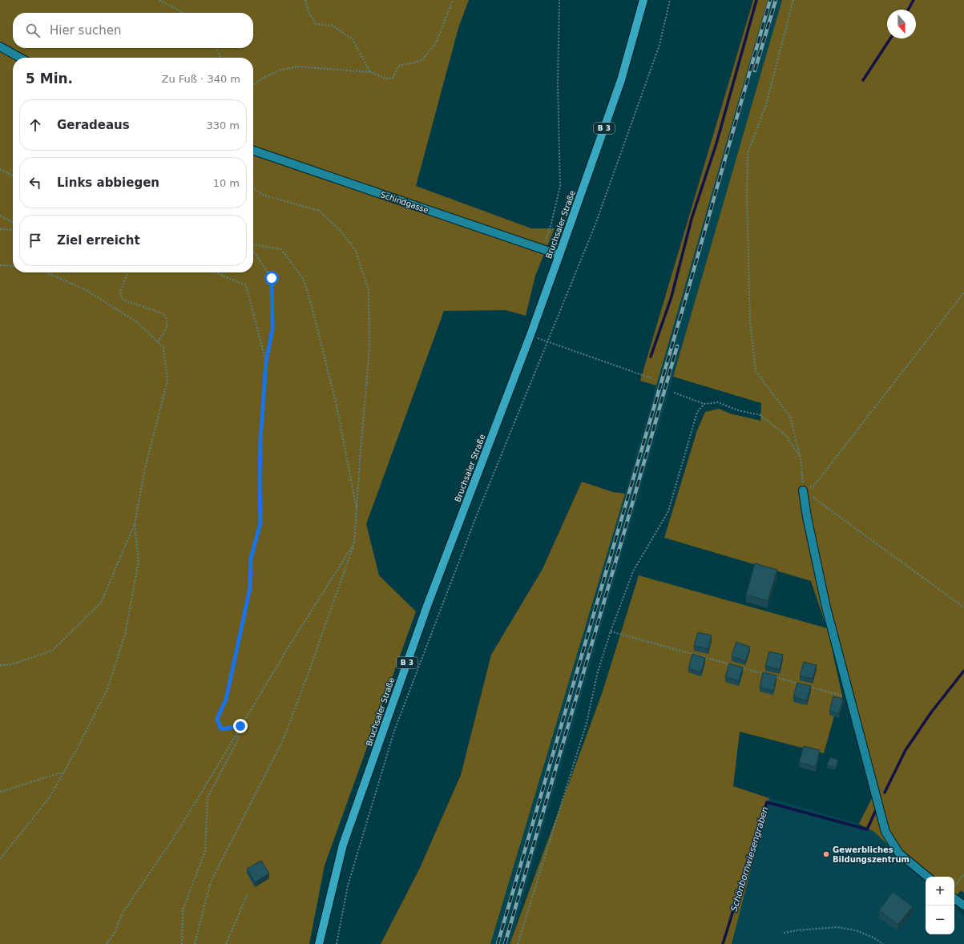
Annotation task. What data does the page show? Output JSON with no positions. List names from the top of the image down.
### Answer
{
  "streets": {
    "main road": ["B 3", "Bruchsaler Straße"],
    "street": ["Schindgasse"]
  },
  "crossings": [
    ["Schindgasse", "Bruchsaler Straße"]
  ],
  "water": ["Schönbornwiesengraben"],
  "places": ["Gewerbliches Bildungszentrum"],
  "north": "bottom",
  "page": {
    "search": "Hier suchen",
    "heading": ["5 Min.", "Zu Fuß · 340 m"],
    "list": [
      ["Geradeaus", "330 m"],
      ["Links abbiegen", "10 m"],
      "Ziel erreicht"
    ],
    "map_buttons": ["+", "−"]
  }
}
